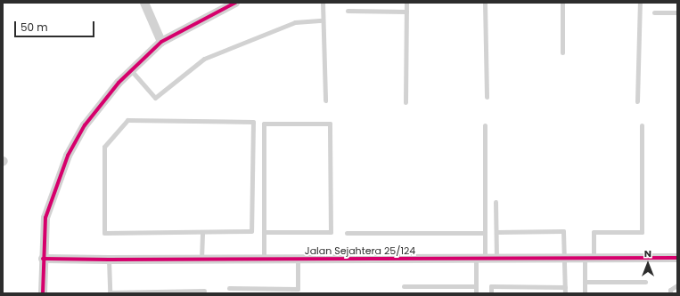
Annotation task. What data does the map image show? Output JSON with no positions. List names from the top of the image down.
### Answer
{
  "streets": {
    "street": ["Jalan Sejahtera 25/124"]
  },
  "scale_bar": "50 m",
  "north": "top"
}
